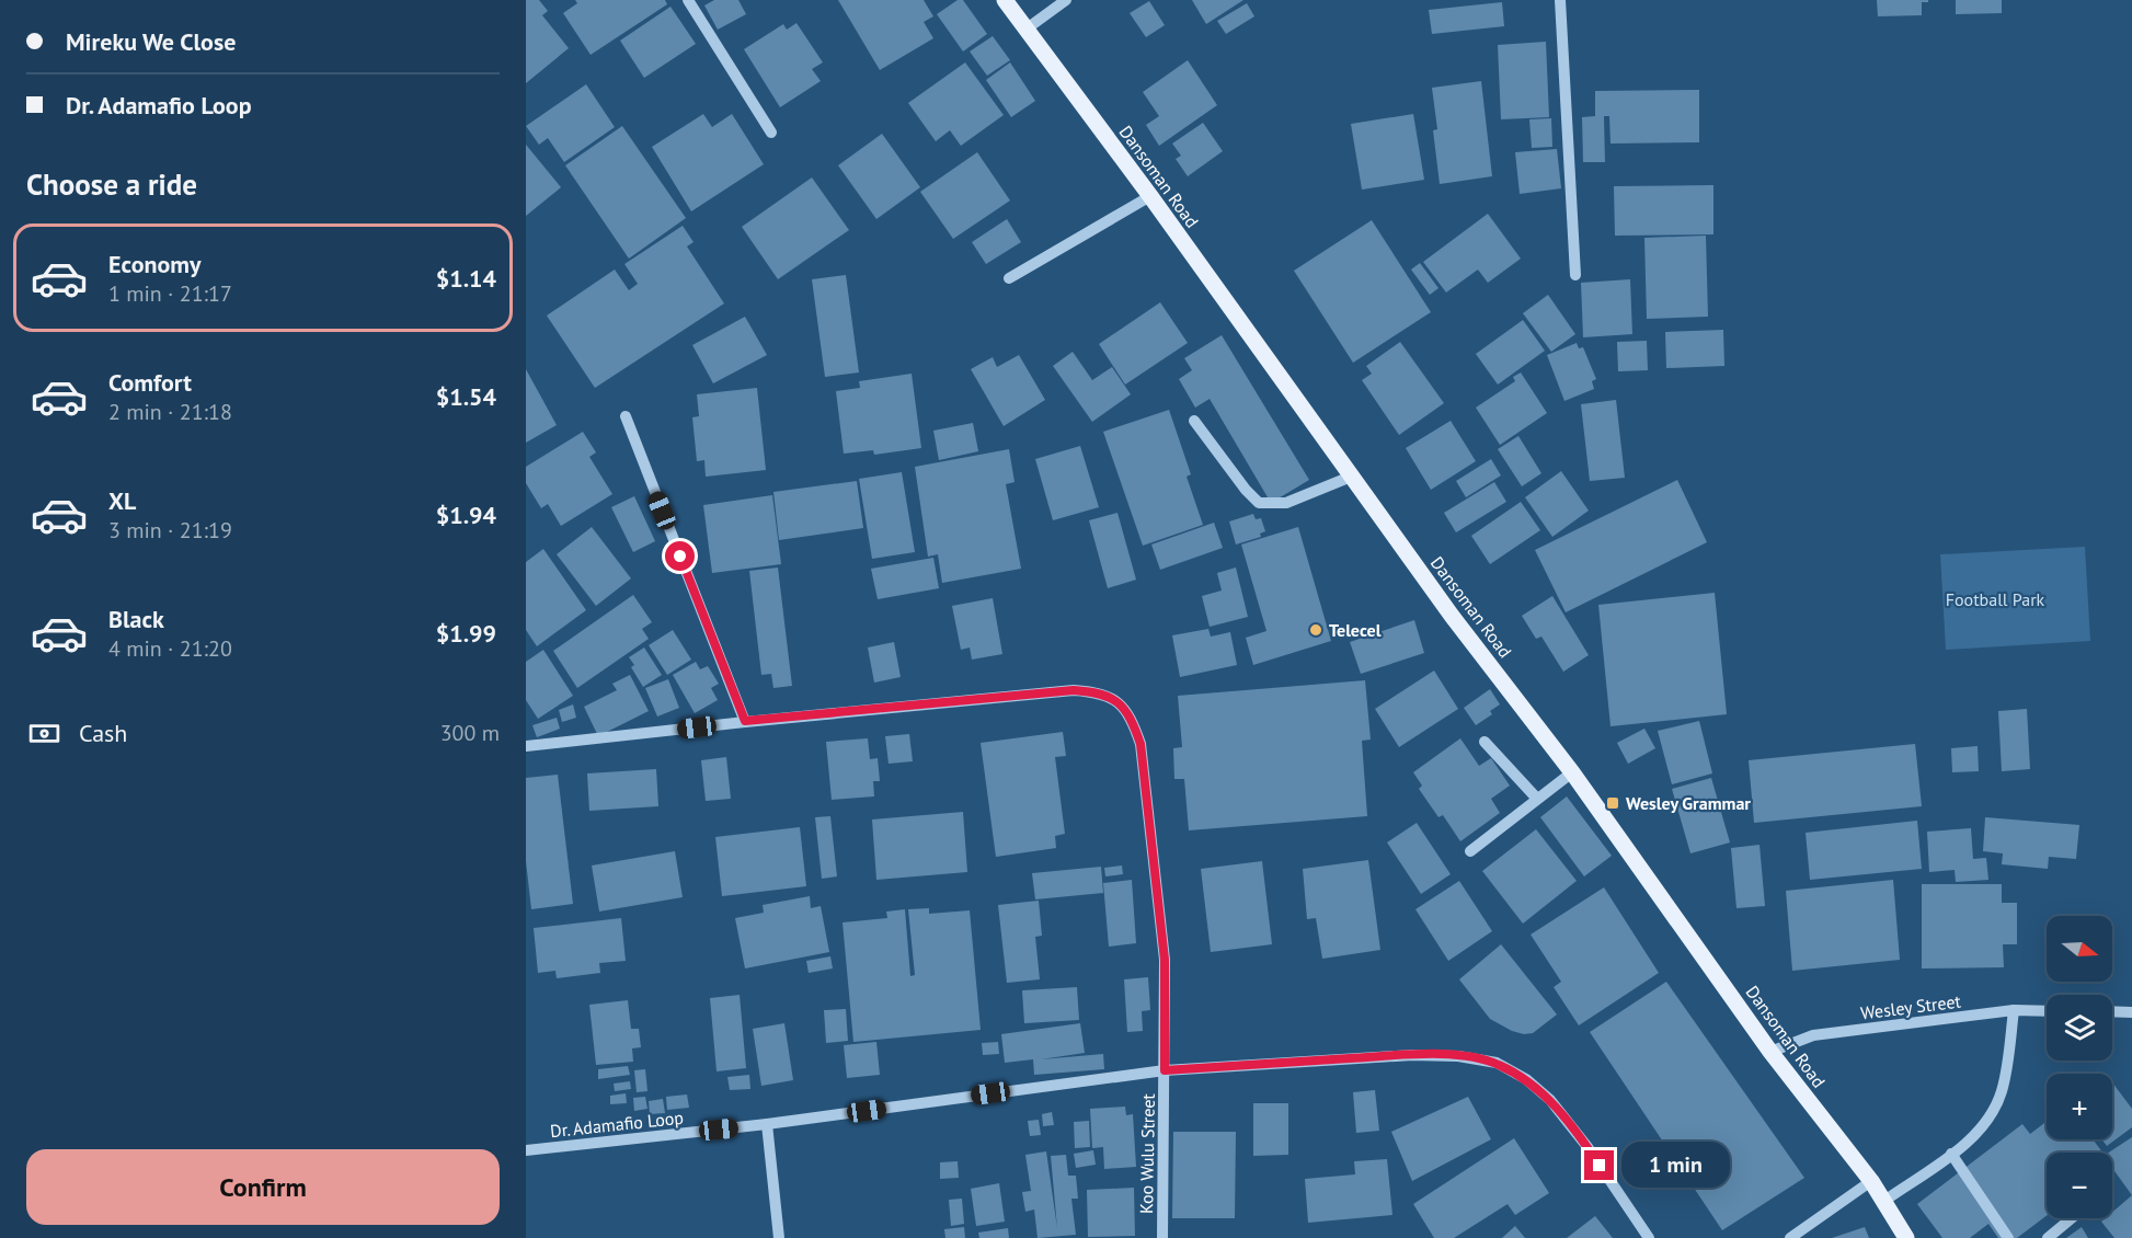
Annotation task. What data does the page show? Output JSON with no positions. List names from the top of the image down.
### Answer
{
  "streets": {
    "main road": ["Dansoman Road"],
    "street": ["Wesley Street", "Dr. Adamafio Loop", "Koo Wulu Street"]
  },
  "crossings": [
    ["Dansoman Road", "Wesley Street"],
    ["Dr. Adamafio Loop", "Koo Wulu Street"]
  ],
  "parks": ["Football Park"],
  "places": {
    "other": ["Telecel"],
    "transit": ["Wesley Grammar"]
  },
  "north": "right",
  "page": {
    "banner": ["Mireku We Close", "Dr. Adamafio Loop"],
    "heading": "Choose a ride",
    "list": [
      {
        "name": "Economy",
        "note": "1 min · 21:17",
        "value": "$1.14"
      },
      {
        "name": "Comfort",
        "note": "2 min · 21:18",
        "value": "$1.54"
      },
      {
        "name": "XL",
        "note": "3 min · 21:19",
        "value": "$1.94"
      },
      {
        "name": "Black",
        "note": "4 min · 21:20",
        "value": "$1.99"
      }
    ],
    "pay": ["Cash", "300 m"],
    "map_buttons": ["+", "−"],
    "buttons": "Confirm",
    "bubble": "1 min"
  }
}
